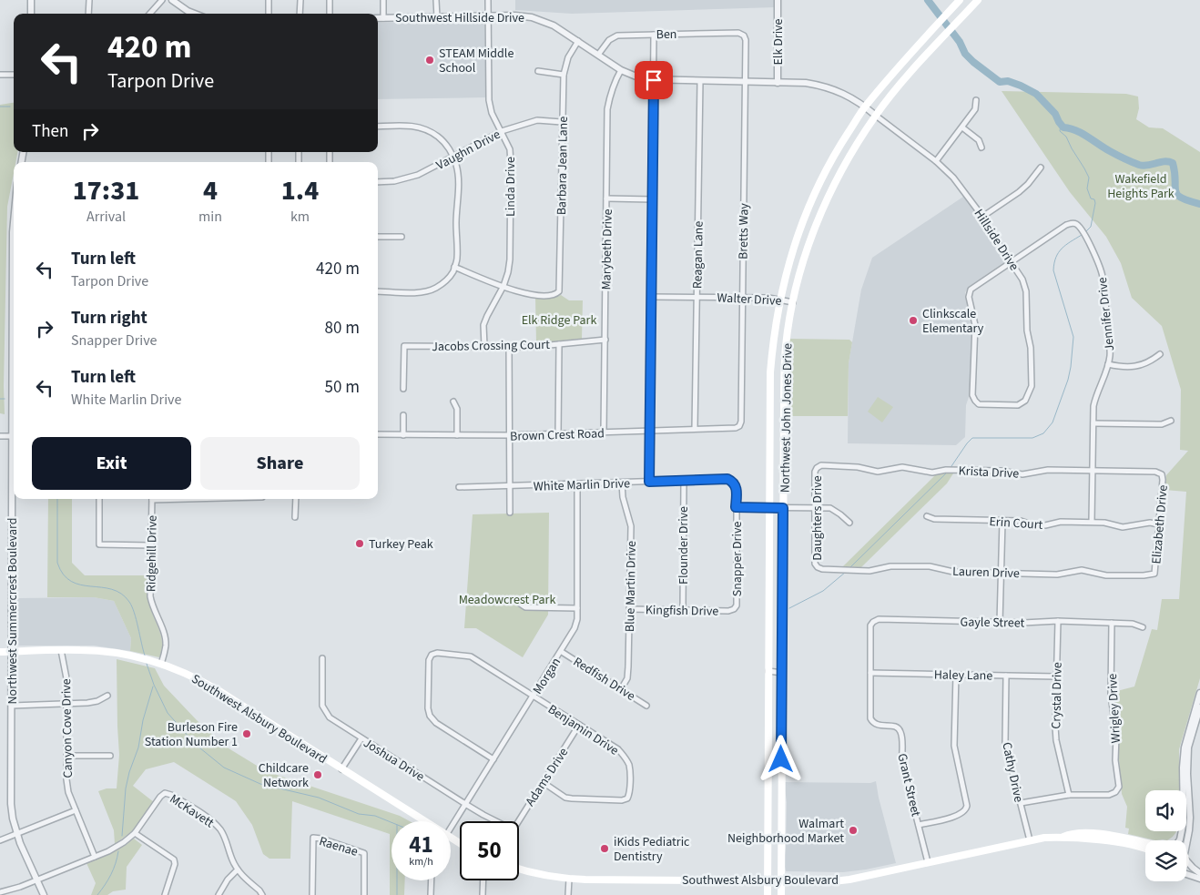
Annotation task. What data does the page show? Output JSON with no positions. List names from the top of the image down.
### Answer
{
  "streets": {
    "main road": ["Northwest John Jones Drive", "Southwest Alsbury Boulevard"],
    "street": [
      "Southwest Hillside Drive",
      "Ben",
      "Elk Drive",
      "Vaughn Drive",
      "Barbara Jean Lane",
      "Linda Drive",
      "Bretts Way",
      "Hillside Drive",
      "Marybeth Drive",
      "Reagan Lane",
      "Walter Drive",
      "Jennifer Drive",
      "Jacobs Crossing Court",
      "Brown Crest Road",
      "Krista Drive",
      "White Marlin Drive",
      "Daughters Drive",
      "Erin Court",
      "Elizabeth Drive",
      "Flounder Drive",
      "Ridgehill Drive",
      "Snapper Drive",
      "Lauren Drive",
      "Blue Martin Drive",
      "Kingfish Drive",
      "Northwest Summercrest Boulevard",
      "Gayle Street",
      "Haley Lane",
      "Morgan",
      "Redfish Drive",
      "Crystal Drive",
      "Wrigley Drive",
      "Canyon Cove Drive",
      "Benjamin Drive",
      "Joshua Drive",
      "Cathy Drive",
      "Adams Drive",
      "Grant Street",
      "McKavett",
      "Raenae"
    ]
  },
  "crossings": [
    ["Southwest Hillside Drive", "Ben"],
    ["Southwest Hillside Drive", "Elk Drive"],
    ["Southwest Hillside Drive", "Barbara Jean Lane"],
    ["Southwest Hillside Drive", "Linda Drive"],
    ["Southwest Hillside Drive", "Bretts Way"],
    ["Southwest Hillside Drive", "Hillside Drive"],
    ["Southwest Hillside Drive", "Marybeth Drive"],
    ["Southwest Hillside Drive", "Reagan Lane"],
    ["Southwest Hillside Drive", "Northwest John Jones Drive"],
    ["Ben", "Bretts Way"],
    ["Vaughn Drive", "Barbara Jean Lane"],
    ["Vaughn Drive", "Linda Drive"],
    ["Barbara Jean Lane", "Linda Drive"],
    ["Linda Drive", "Jacobs Crossing Court"],
    ["Bretts Way", "Walter Drive"],
    ["Bretts Way", "Brown Crest Road"],
    ["Hillside Drive", "Jennifer Drive"],
    ["Hillside Drive", "Northwest John Jones Drive"],
    ["Marybeth Drive", "Jacobs Crossing Court"],
    ["Marybeth Drive", "Brown Crest Road"],
    ["Reagan Lane", "Walter Drive"],
    ["Reagan Lane", "Brown Crest Road"],
    ["Walter Drive", "Northwest John Jones Drive"],
    ["Jennifer Drive", "Krista Drive"],
    ["Jennifer Drive", "Erin Court"],
    ["Northwest John Jones Drive", "Southwest Alsbury Boulevard"],
    ["Krista Drive", "Daughters Drive"],
    ["Krista Drive", "Elizabeth Drive"],
    ["White Marlin Drive", "Flounder Drive"],
    ["White Marlin Drive", "Snapper Drive"],
    ["White Marlin Drive", "Blue Martin Drive"],
    ["White Marlin Drive", "Morgan"],
    ["Daughters Drive", "Lauren Drive"],
    ["Erin Court", "Elizabeth Drive"],
    ["Elizabeth Drive", "Lauren Drive"],
    ["Flounder Drive", "Kingfish Drive"],
    ["Ridgehill Drive", "Southwest Alsbury Boulevard"],
    ["Snapper Drive", "Kingfish Drive"],
    ["Blue Martin Drive", "Kingfish Drive"],
    ["Blue Martin Drive", "Redfish Drive"],
    ["Northwest Summercrest Boulevard", "Southwest Alsbury Boulevard"],
    ["Gayle Street", "Crystal Drive"],
    ["Gayle Street", "Wrigley Drive"],
    ["Gayle Street", "Grant Street"],
    ["Haley Lane", "Crystal Drive"],
    ["Haley Lane", "Cathy Drive"],
    ["Haley Lane", "Grant Street"],
    ["Morgan", "Redfish Drive"],
    ["Morgan", "Benjamin Drive"],
    ["Morgan", "Joshua Drive"],
    ["Crystal Drive", "Wrigley Drive"],
    ["Southwest Alsbury Boulevard", "Canyon Cove Drive"],
    ["Southwest Alsbury Boulevard", "Cathy Drive"],
    ["Southwest Alsbury Boulevard", "Grant Street"],
    ["Benjamin Drive", "Adams Drive"]
  ],
  "parks": ["Wakefield Heights Park", "Elk Ridge Park", "Meadowcrest Park"],
  "places": [
    "STEAM Middle School",
    "Clinkscale Elementary",
    "Turkey Peak",
    "Burleson Fire Station Number 1",
    "Childcare Network",
    "Walmart Neighborhood Market",
    "iKids Pediatric Dentistry"
  ],
  "page": {
    "turn": ["420 m", "Tarpon Drive"],
    "then": "Then",
    "eta": [
      "17:31",
      "Arrival",
      "4",
      "min",
      "1.4",
      "km"
    ],
    "list": [
      {
        "name": "Turn left",
        "note": "Tarpon Drive",
        "value": "420 m"
      },
      {
        "name": "Turn right",
        "note": "Snapper Drive",
        "value": "80 m"
      },
      {
        "name": "Turn left",
        "note": "White Marlin Drive",
        "value": "50 m"
      }
    ],
    "buttons": ["Exit", "Share"],
    "speed": "41 km/h",
    "limit": "50"
  }
}
